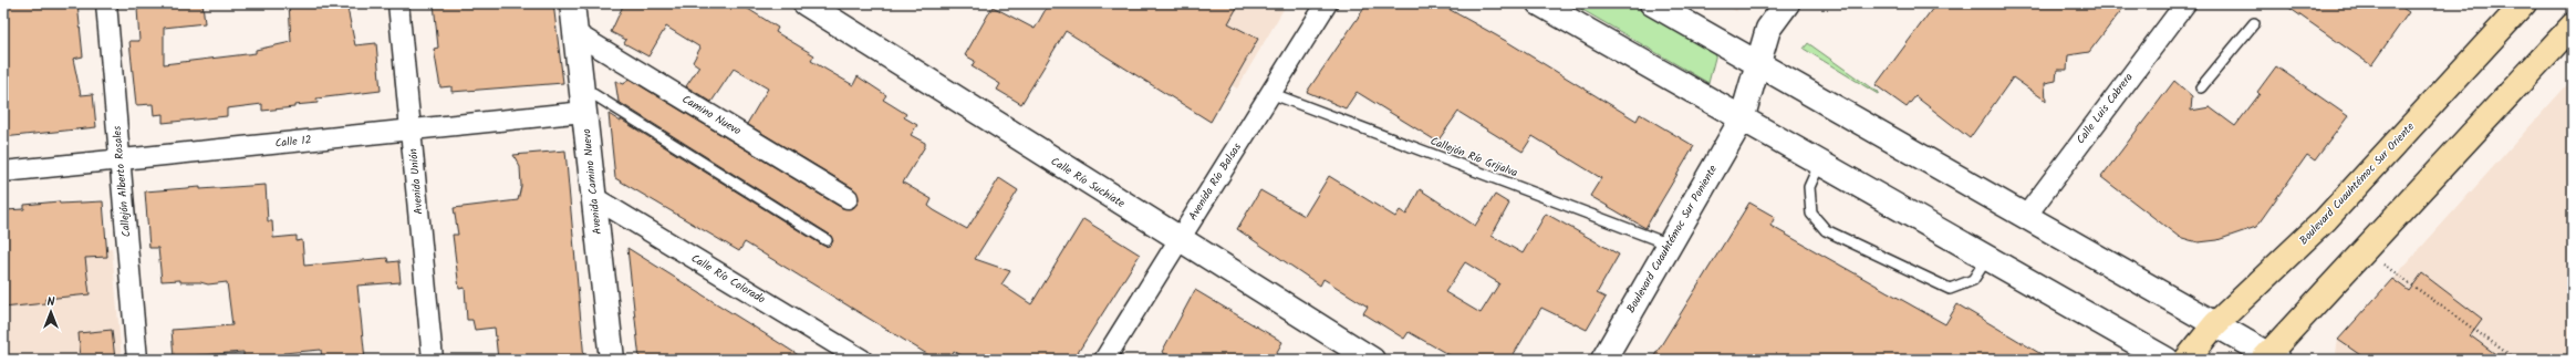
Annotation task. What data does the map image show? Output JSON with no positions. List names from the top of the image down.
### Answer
{
  "streets": {
    "main road": [
      "Avenida Camino Nuevo",
      "Calle Río Suchiate",
      "Boulevard Cuauhtémoc Sur Oriente",
      "Boulevard Cuauhtémoc Sur Poniente"
    ],
    "street": [
      "Calle Luis Cabrera",
      "Camino Nuevo",
      "Calle 12",
      "Callejón Alberto Rosales",
      "Avenida Unión",
      "Avenida Río Balsas",
      "Calle Río Colorado"
    ],
    "lane": ["Callejón Río Grijalva"]
  },
  "crossings": [
    ["Camino Nuevo", "Avenida Camino Nuevo"],
    ["Calle 12", "Callejón Alberto Rosales"],
    ["Calle 12", "Avenida Unión"],
    ["Calle 12", "Avenida Camino Nuevo"],
    ["Callejón Río Grijalva", "Avenida Río Balsas"],
    ["Callejón Río Grijalva", "Boulevard Cuauhtémoc Sur Poniente"],
    ["Avenida Camino Nuevo", "Calle Río Colorado"],
    ["Avenida Río Balsas", "Calle Río Suchiate"]
  ],
  "north": "top"
}
